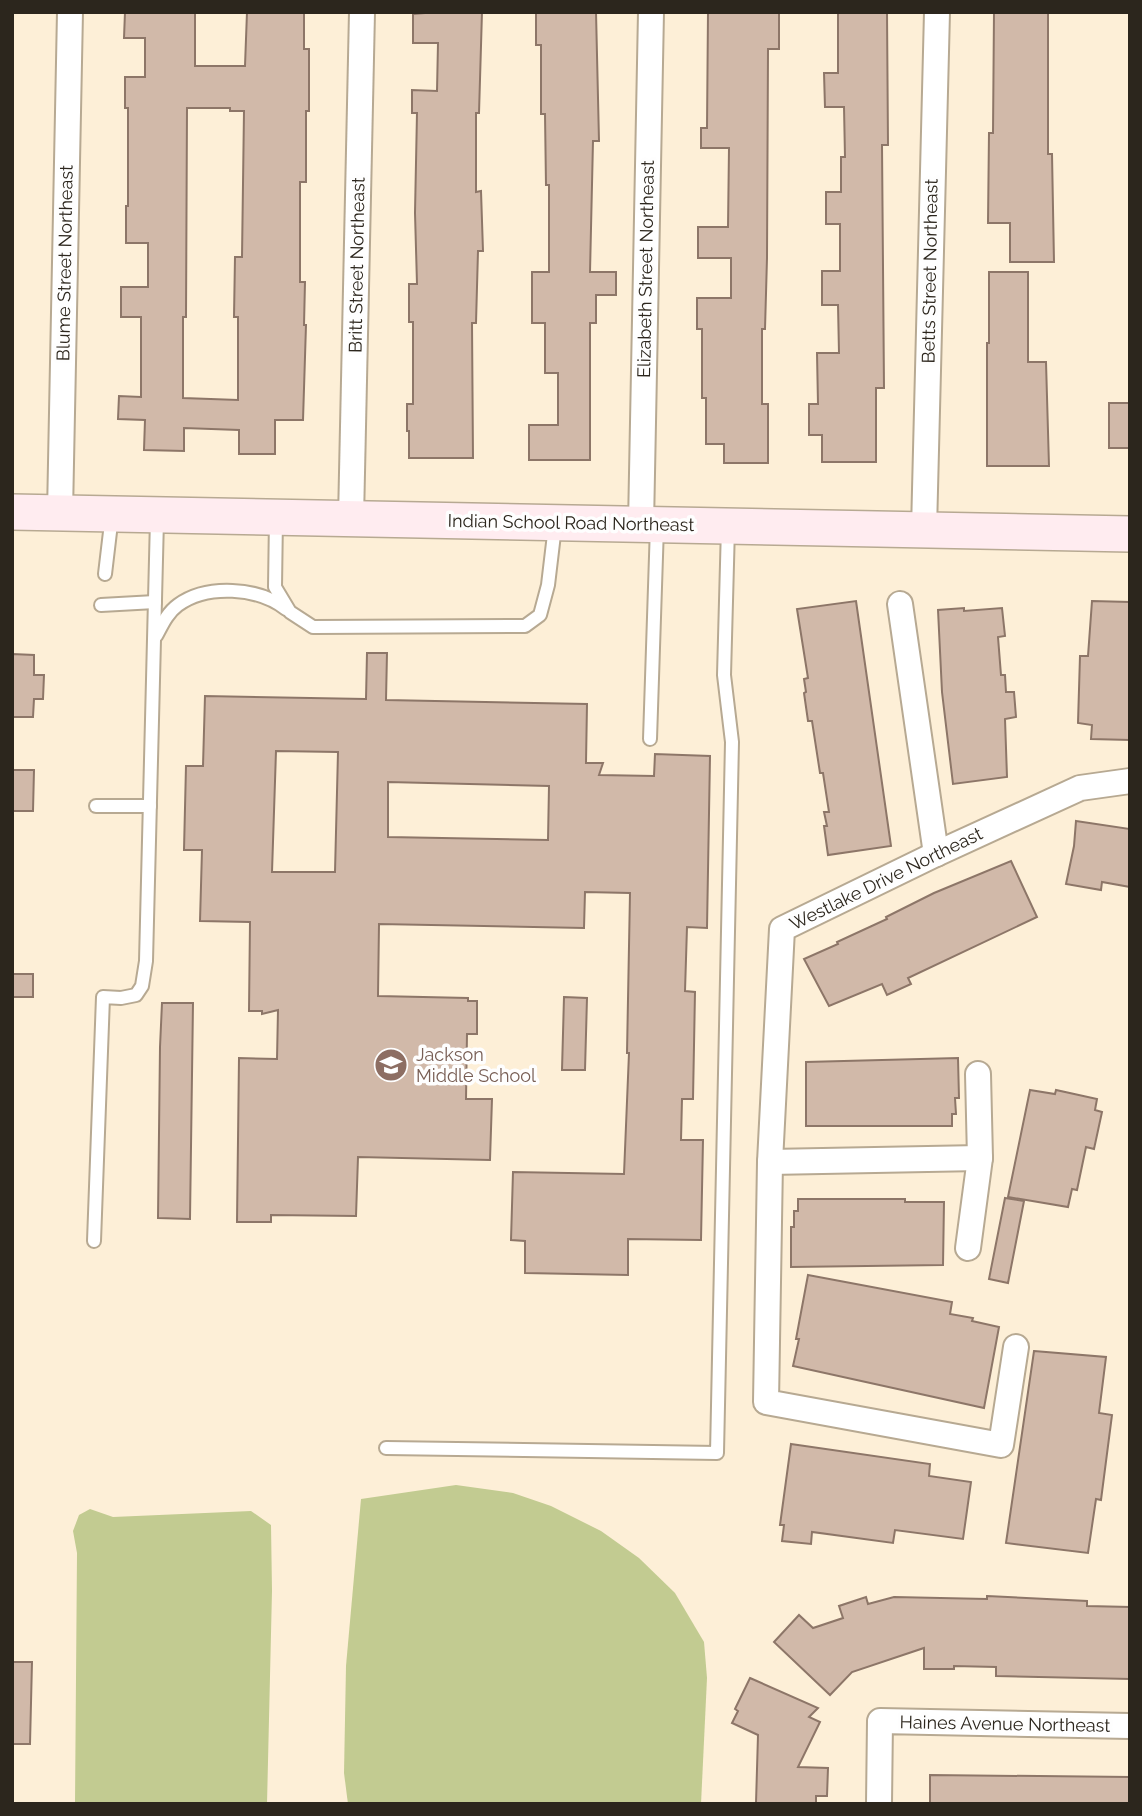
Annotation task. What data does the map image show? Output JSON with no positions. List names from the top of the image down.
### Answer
{
  "streets": {
    "street": [
      "Blume Street Northeast",
      "Britt Street Northeast",
      "Elizabeth Street Northeast",
      "Betts Street Northeast",
      "Indian School Road Northeast",
      "Westlake Drive Northeast",
      "Haines Avenue Northeast"
    ]
  },
  "crossings": [
    ["Blume Street Northeast", "Indian School Road Northeast"],
    ["Britt Street Northeast", "Indian School Road Northeast"],
    ["Elizabeth Street Northeast", "Indian School Road Northeast"],
    ["Betts Street Northeast", "Indian School Road Northeast"]
  ],
  "places": {
    "school or university": ["Jackson Middle School"]
  }
}
